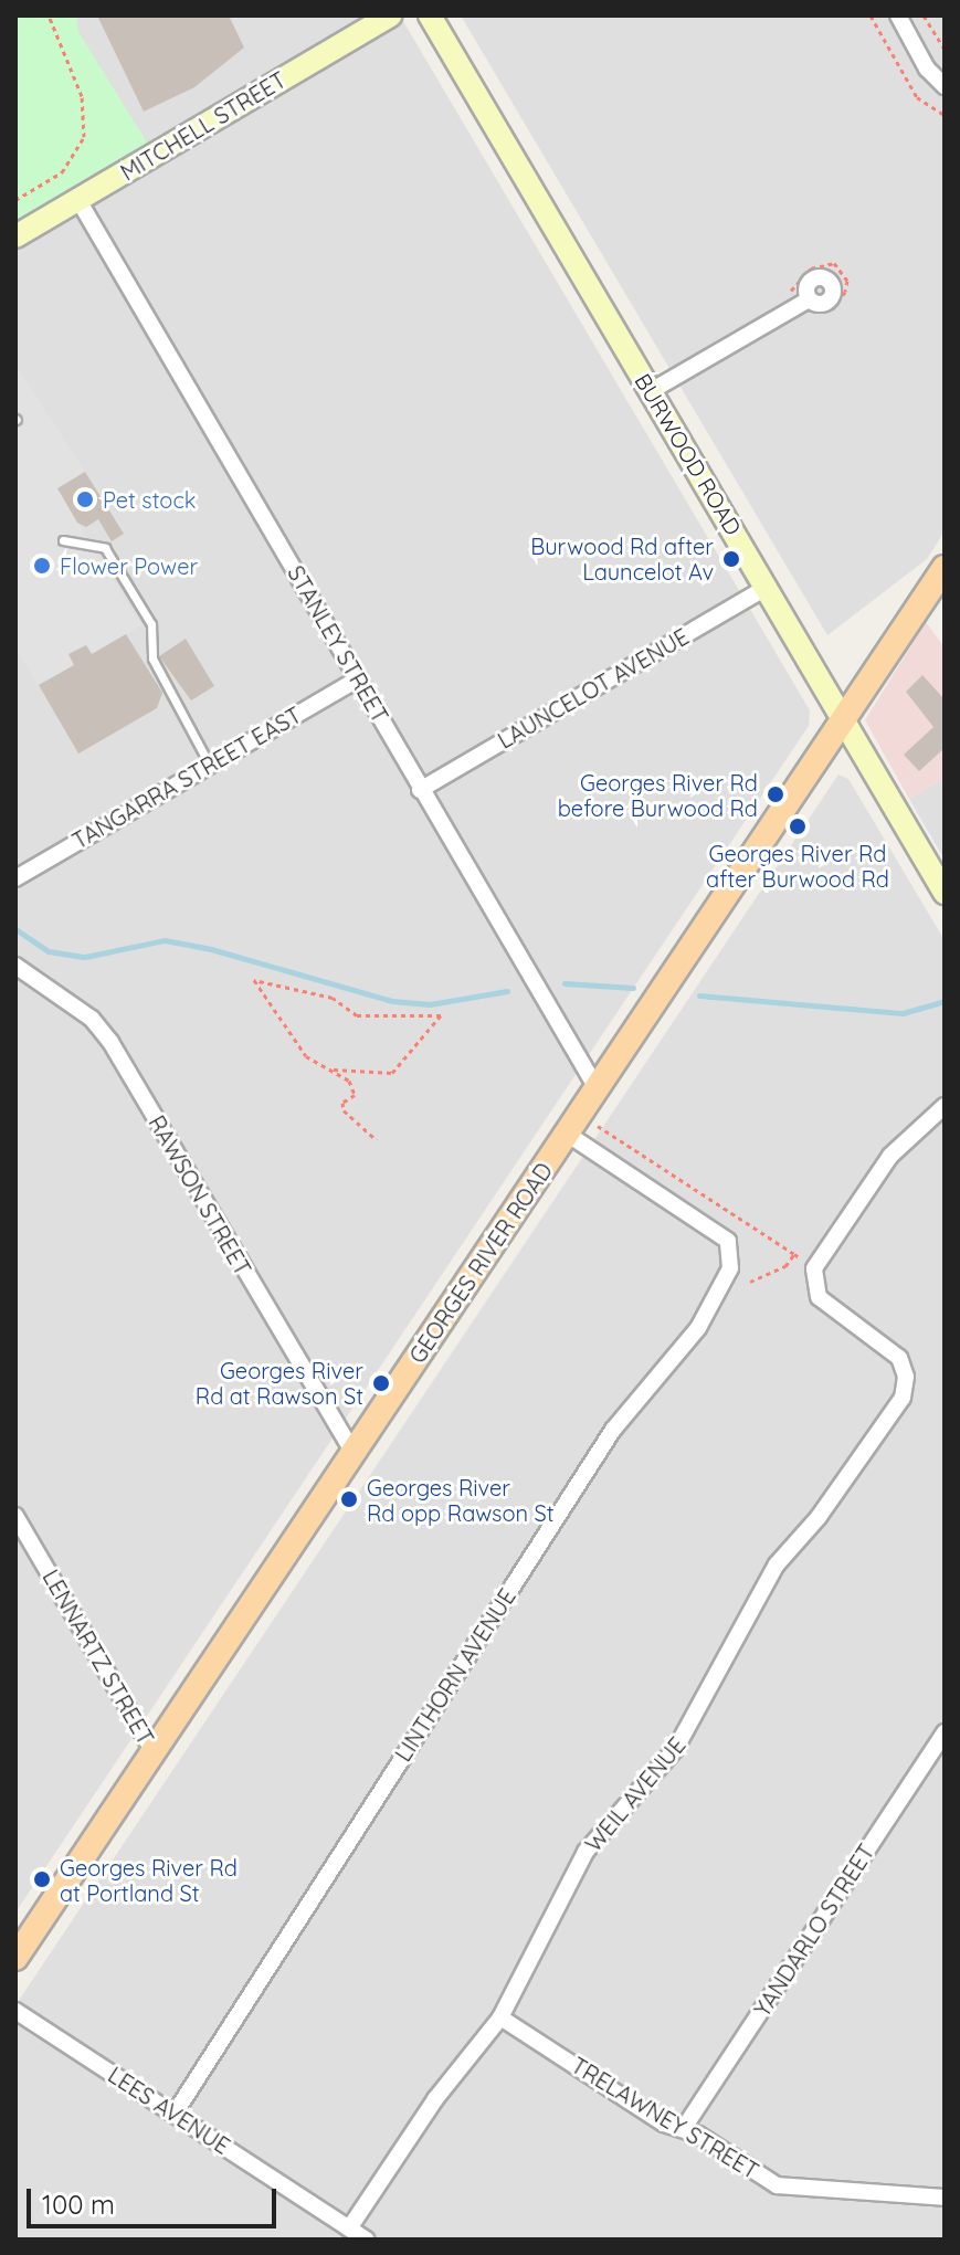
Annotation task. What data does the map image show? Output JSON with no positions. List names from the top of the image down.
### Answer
{
  "streets": {
    "main road": ["MITCHELL STREET", "BURWOOD ROAD", "GEORGES RIVER ROAD"],
    "street": [
      "STANLEY STREET",
      "LAUNCELOT AVENUE",
      "TANGARRA STREET EAST",
      "RAWSON STREET",
      "LENNARTZ STREET",
      "LINTHORN AVENUE",
      "WEIL AVENUE",
      "YANDARLO STREET",
      "LEES AVENUE",
      "TRELAWNEY STREET"
    ]
  },
  "crossings": [
    ["MITCHELL STREET", "STANLEY STREET"],
    ["BURWOOD ROAD", "LAUNCELOT AVENUE"],
    ["BURWOOD ROAD", "GEORGES RIVER ROAD"],
    ["STANLEY STREET", "LAUNCELOT AVENUE"],
    ["STANLEY STREET", "TANGARRA STREET EAST"],
    ["STANLEY STREET", "GEORGES RIVER ROAD"],
    ["RAWSON STREET", "GEORGES RIVER ROAD"],
    ["GEORGES RIVER ROAD", "LENNARTZ STREET"],
    ["GEORGES RIVER ROAD", "LINTHORN AVENUE"],
    ["LINTHORN AVENUE", "LEES AVENUE"],
    ["WEIL AVENUE", "LEES AVENUE"],
    ["WEIL AVENUE", "TRELAWNEY STREET"],
    ["YANDARLO STREET", "TRELAWNEY STREET"]
  ],
  "places": [
    "Pet stock",
    "Burwood Rd after Launcelot Av",
    "Flower Power",
    "Georges River Rd before Burwood Rd",
    "Georges River Rd after Burwood Rd",
    "Georges River Rd at Rawson St",
    "Georges River Rd opp Rawson St",
    "Georges River Rd at Portland St"
  ],
  "scale_bar": "100 m"
}
